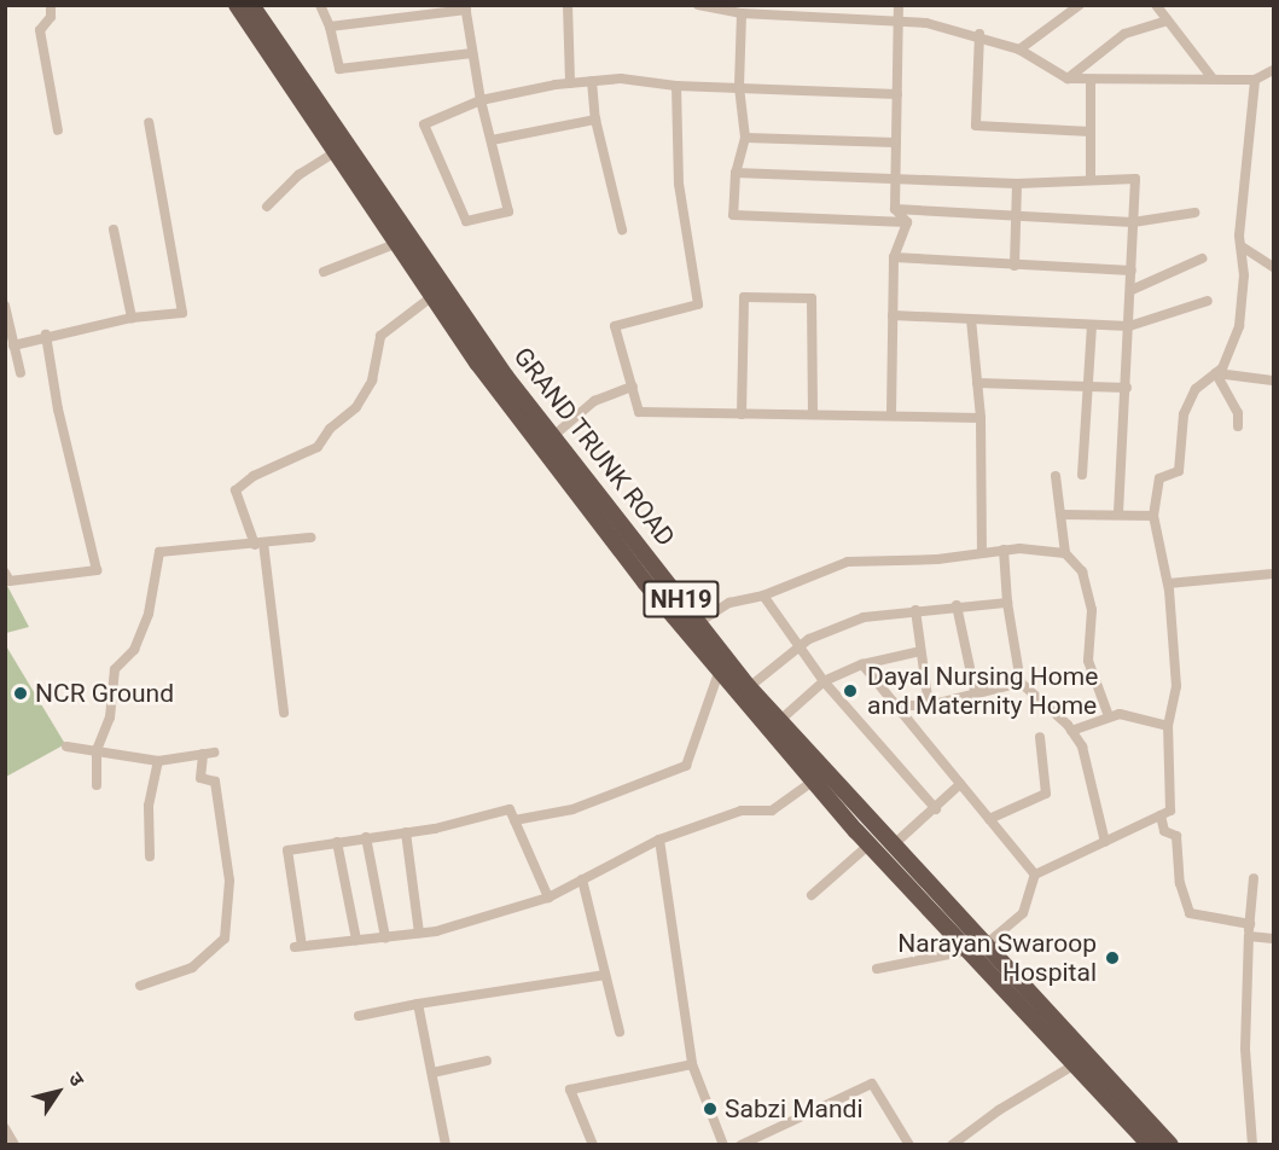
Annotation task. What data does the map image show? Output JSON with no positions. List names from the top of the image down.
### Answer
{
  "streets": {
    "highway": ["GRAND TRUNK ROAD", "NH19"]
  },
  "places": [
    "Dayal Nursing Home and Maternity Home",
    "NCR Ground",
    "Narayan Swaroop Hospital",
    "Sabzi Mandi"
  ],
  "north": "top right"
}
